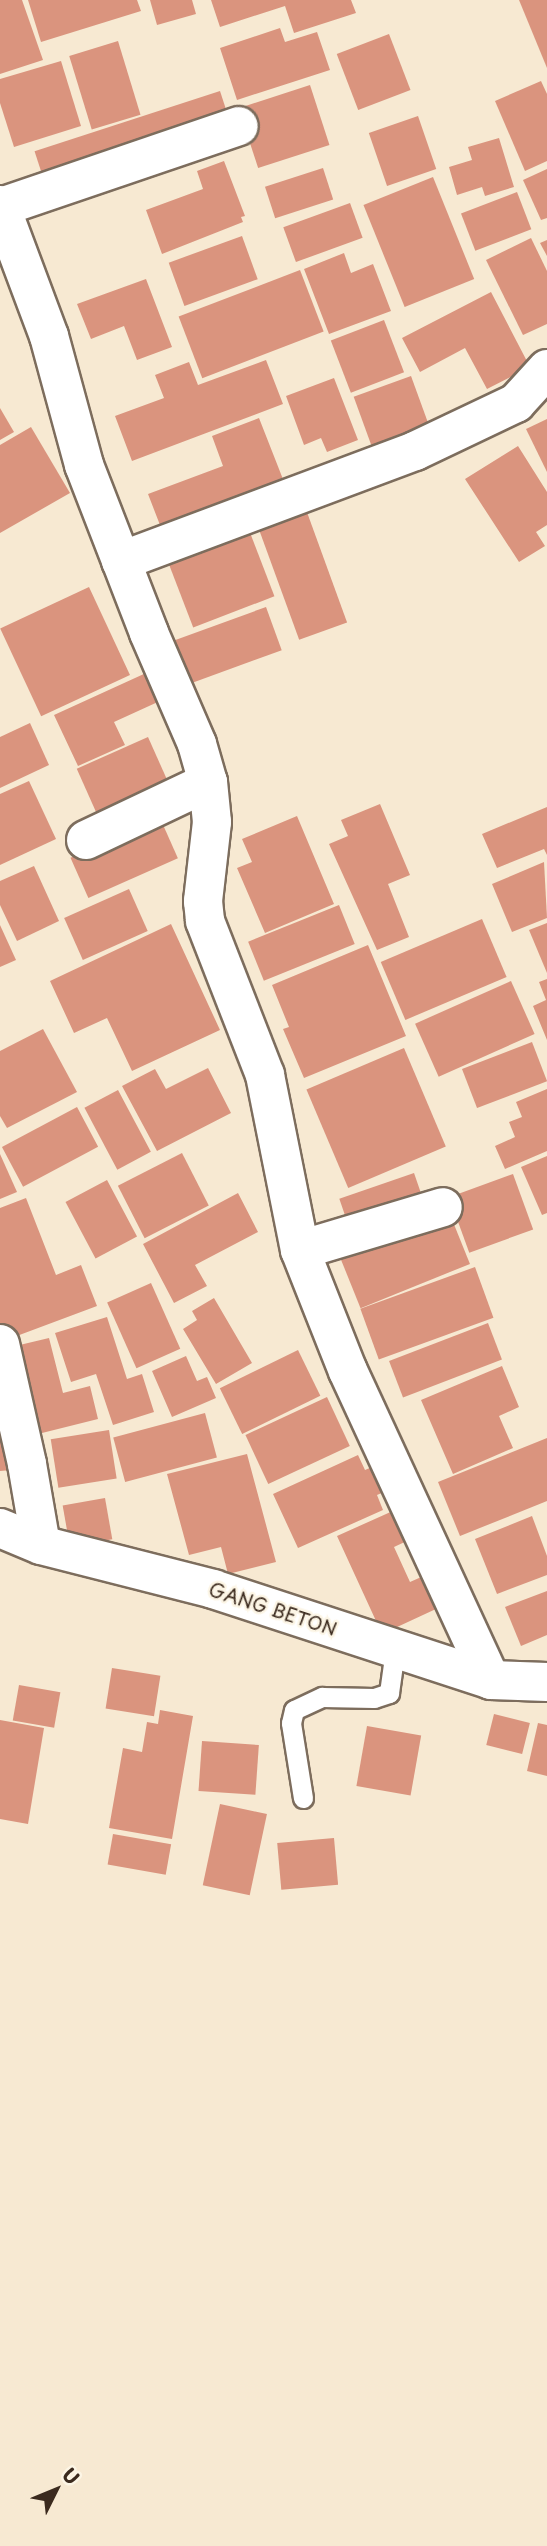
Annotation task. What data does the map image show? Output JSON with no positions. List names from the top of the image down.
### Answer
{
  "streets": {
    "street": ["GANG BETON"]
  },
  "north": "top right"
}
